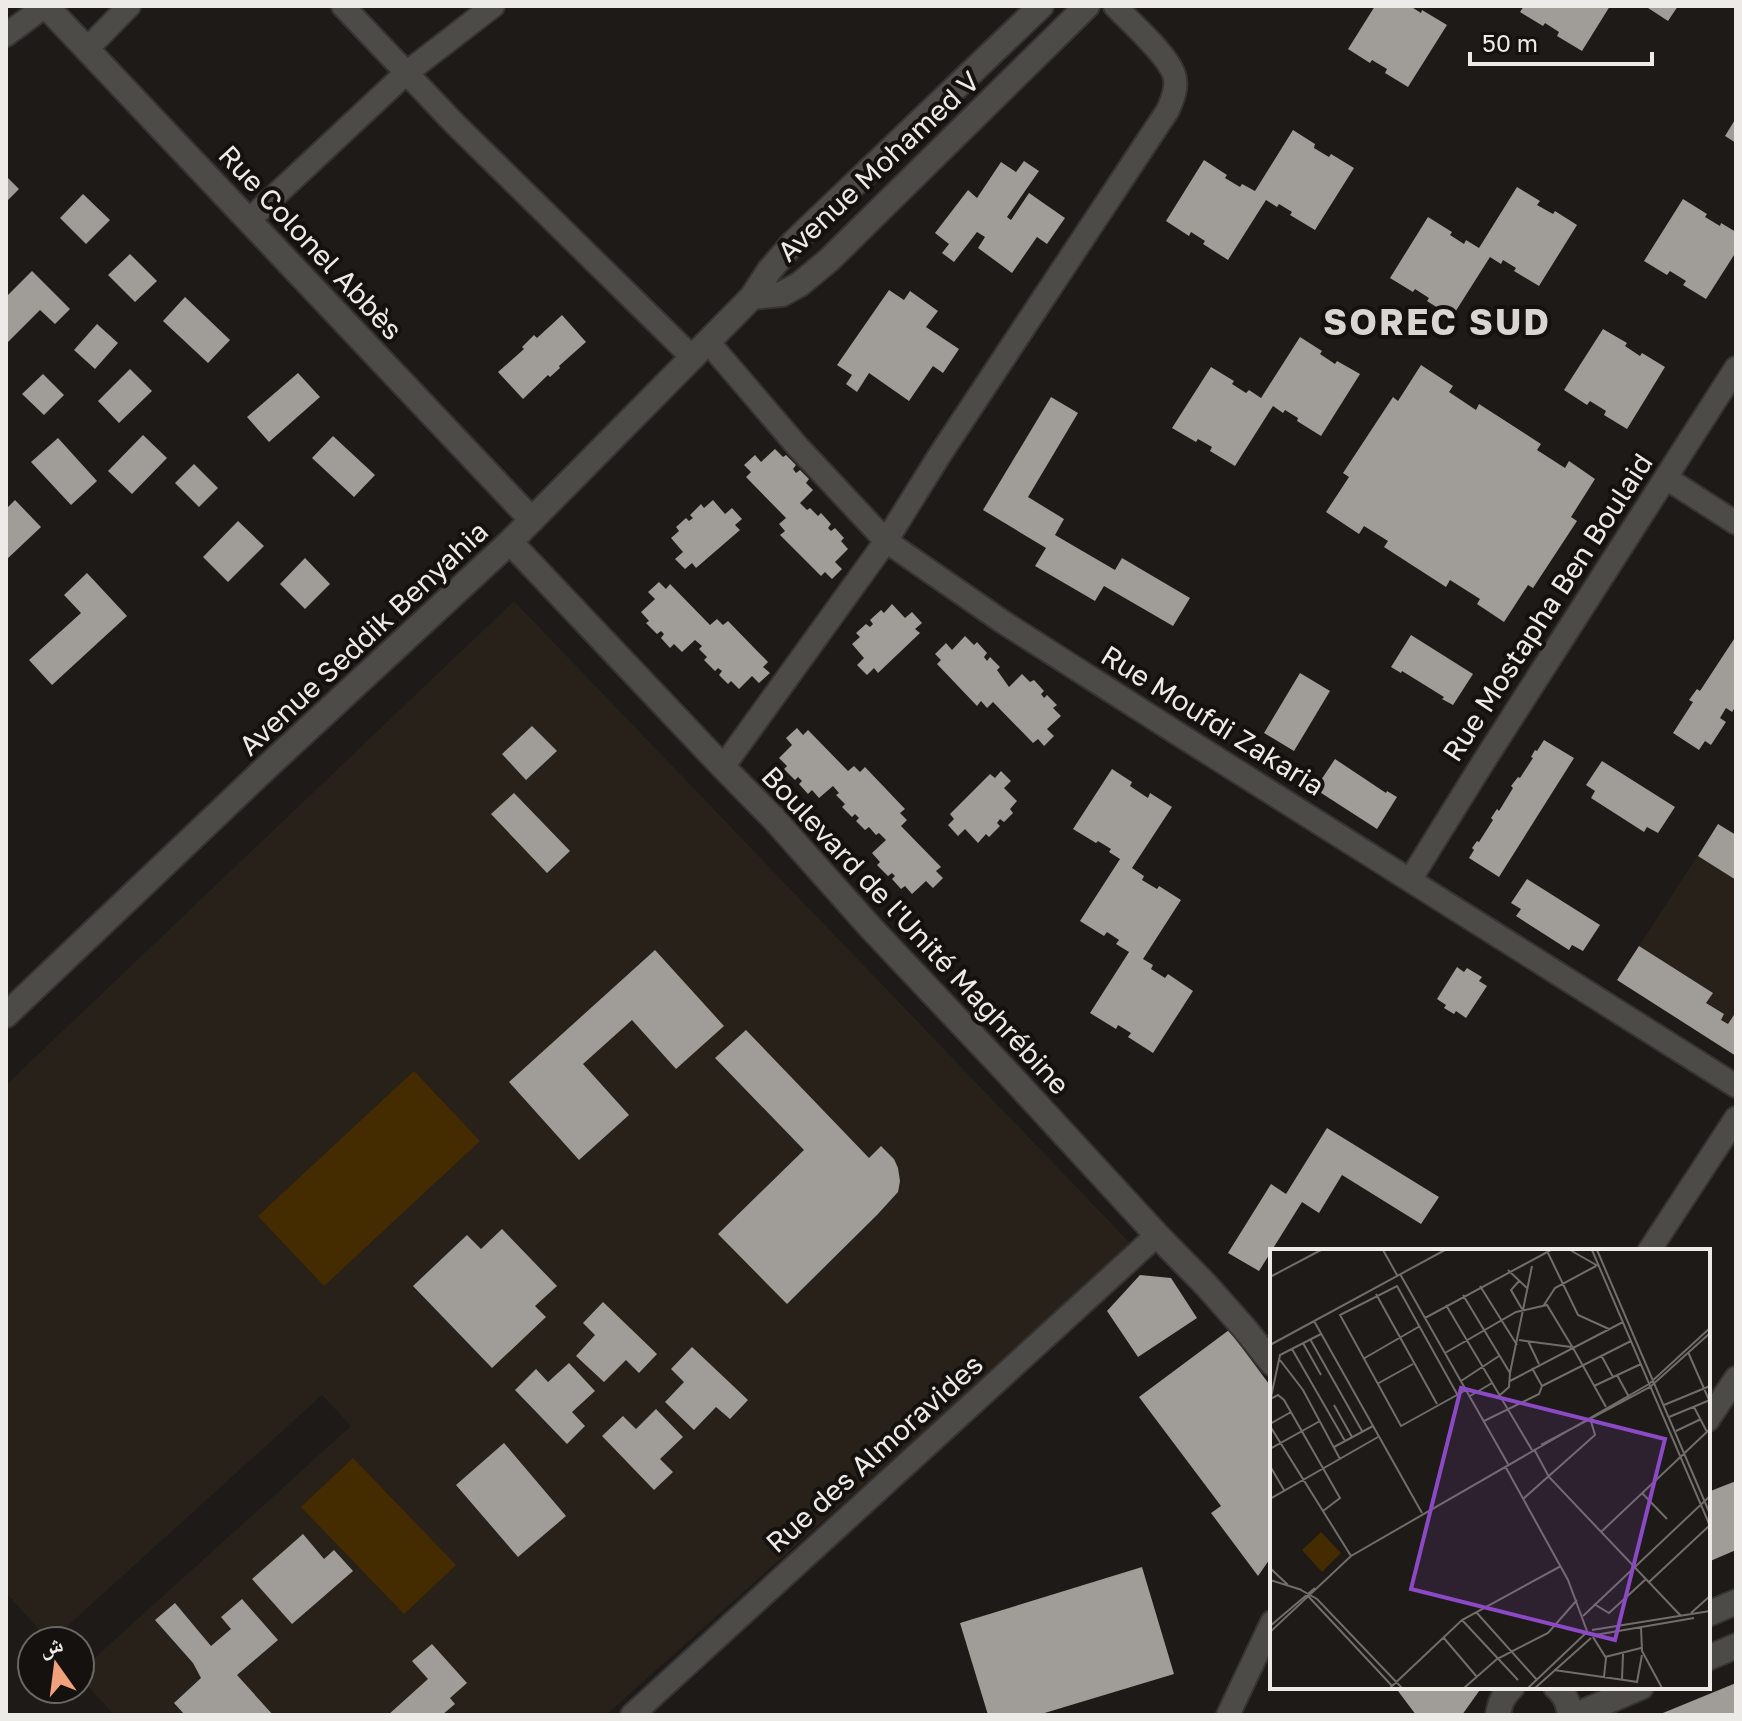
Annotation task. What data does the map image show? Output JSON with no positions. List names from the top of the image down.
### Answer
{
  "streets": {
    "street": [
      "Avenue Mohamed V",
      "Rue Colonel Abbès",
      "Rue Mostapha Ben Boulaid",
      "Avenue Seddik Benyahia",
      "Rue Moufdi Zakaria",
      "Boulevard de l'Unité Maghrébine",
      "Rue des Almoravides"
    ]
  },
  "crossings": [
    ["Avenue Mohamed V", "Avenue Seddik Benyahia"],
    ["Rue Colonel Abbès", "Avenue Seddik Benyahia"],
    ["Rue Mostapha Ben Boulaid", "Rue Moufdi Zakaria"],
    ["Avenue Seddik Benyahia", "Rue Moufdi Zakaria"],
    ["Avenue Seddik Benyahia", "Boulevard de l'Unité Maghrébine"],
    ["Boulevard de l'Unité Maghrébine", "Rue des Almoravides"]
  ],
  "districts": ["SOREC SUD"],
  "scale_bar": "50 m",
  "north": "top"
}
